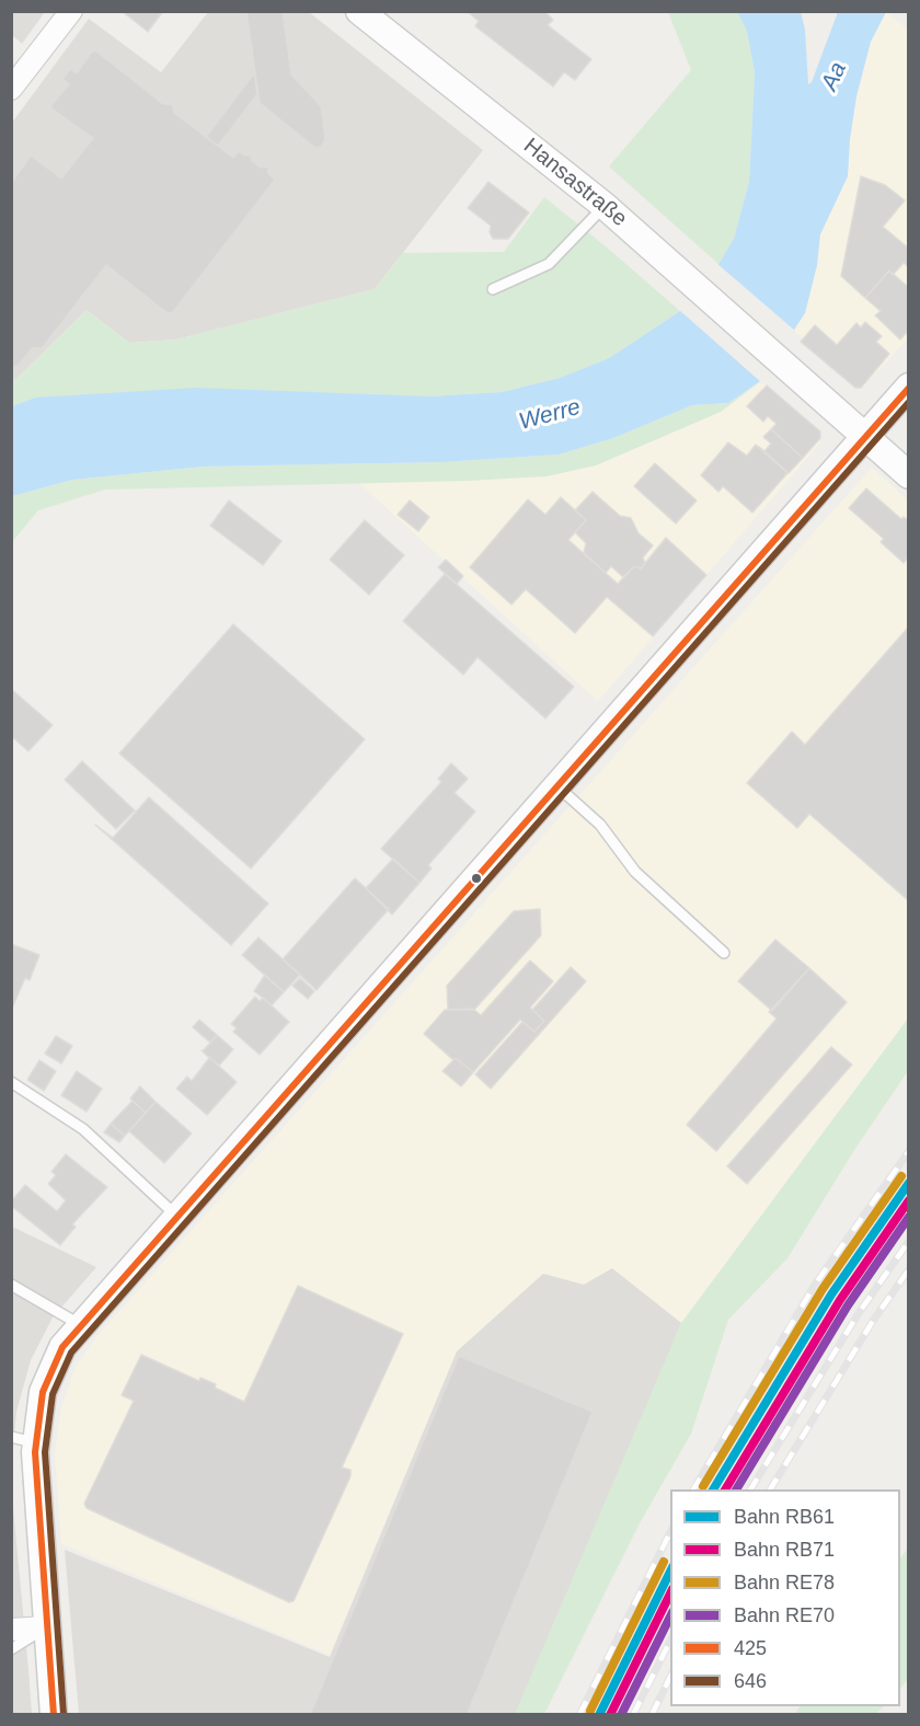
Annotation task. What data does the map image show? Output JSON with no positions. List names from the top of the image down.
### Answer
{
  "streets": {
    "street": ["Hansastraße"]
  },
  "water": ["Aa", "Werre"],
  "lines": [
    "transit line 425",
    "transit line 646",
    "rail line RE78",
    "rail line RB61",
    "rail line RB71",
    "rail line RE70"
  ],
  "legend": [
    "Bahn RB61",
    "Bahn RB71",
    "Bahn RE78",
    "Bahn RE70",
    "425",
    "646"
  ]
}
